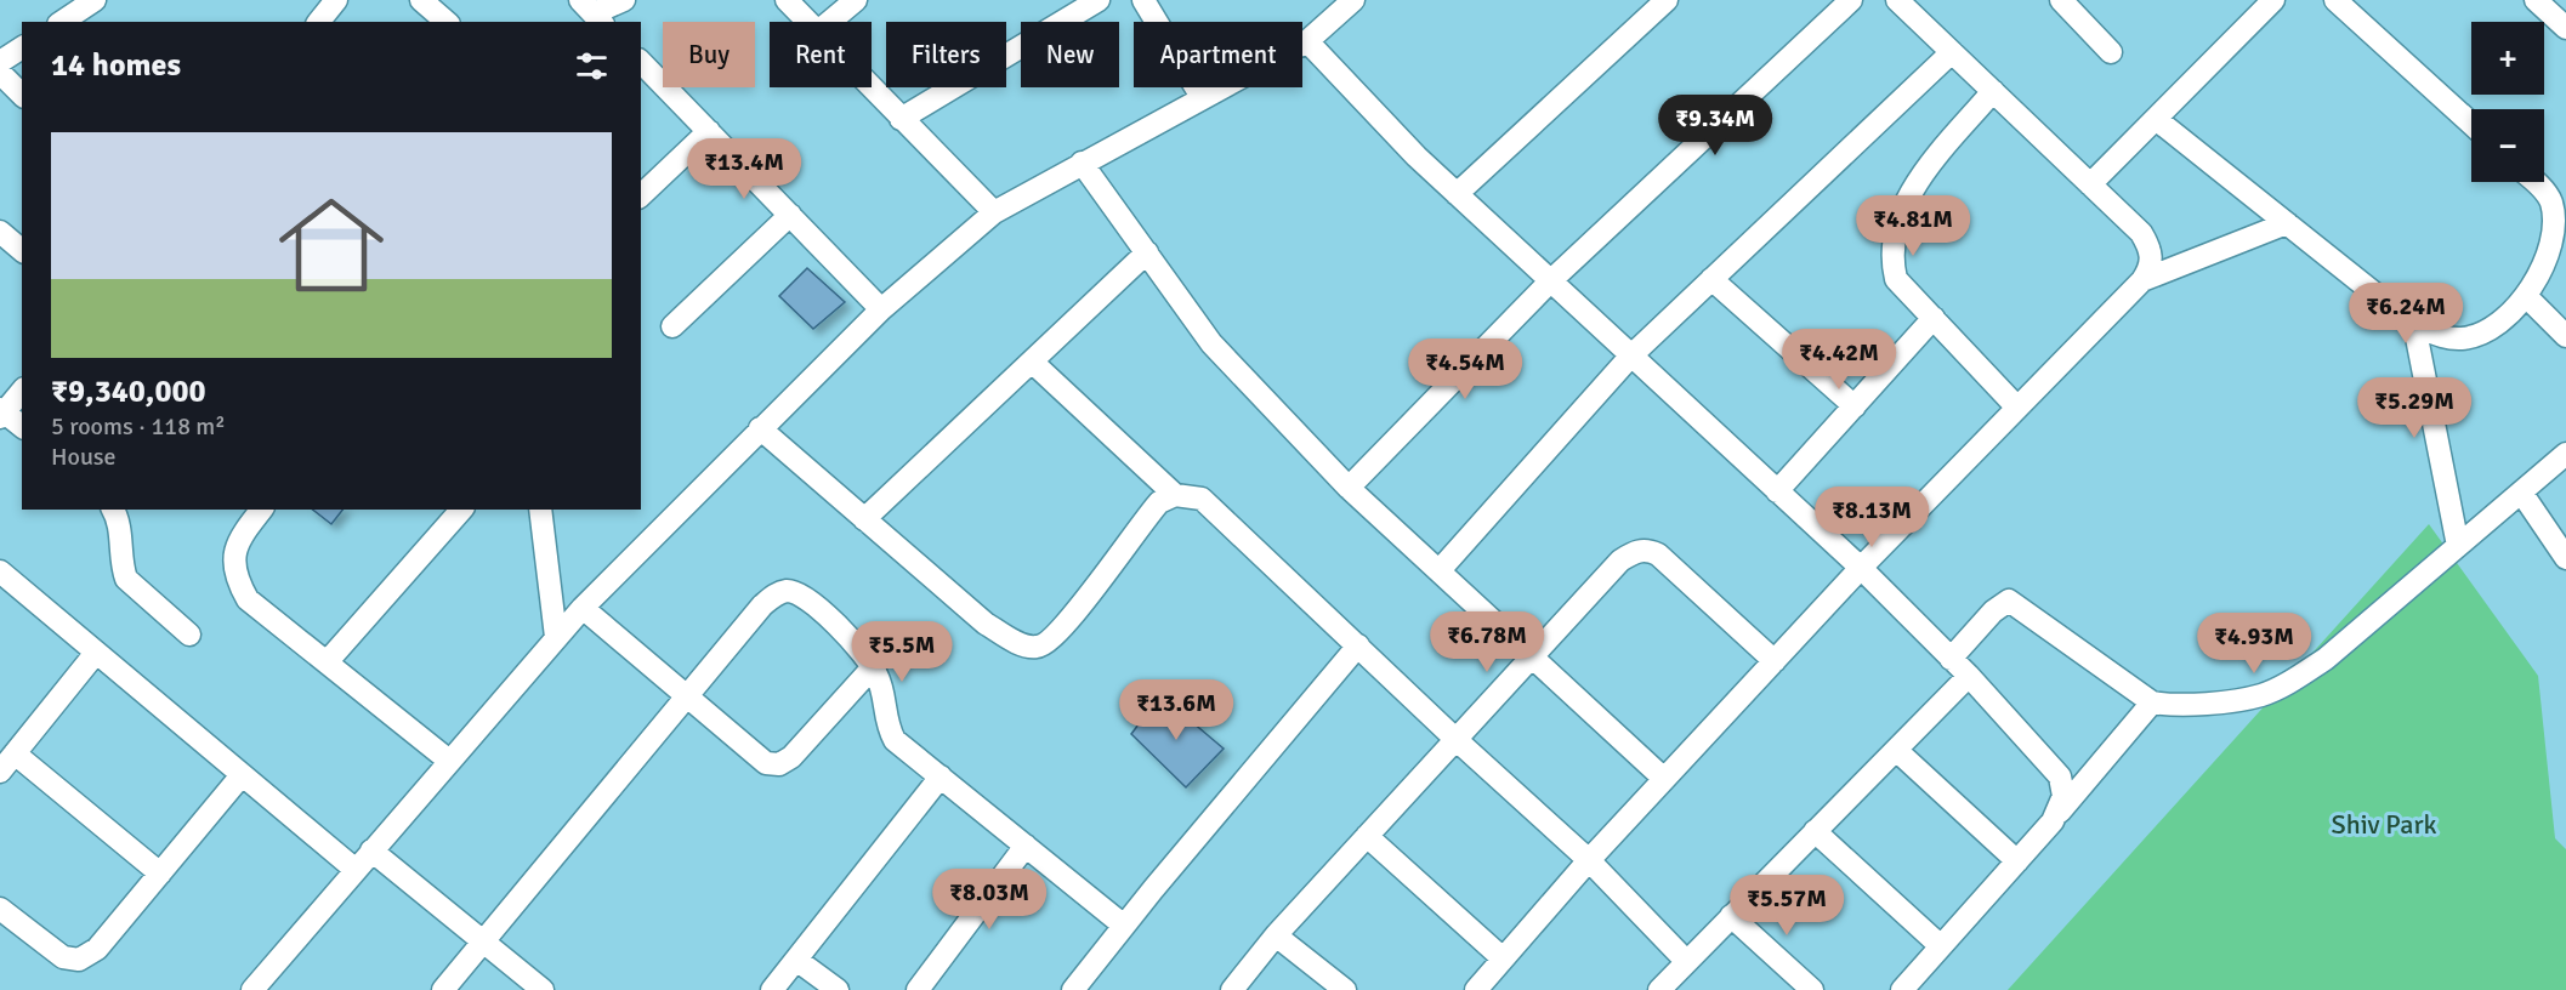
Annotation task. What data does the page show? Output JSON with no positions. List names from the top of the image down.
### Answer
{
  "parks": ["Shiv Park"],
  "page": {
    "map_buttons": ["+", "−"],
    "chip": [
      "Buy",
      "Rent",
      "Filters",
      "New",
      "Apartment"
    ],
    "heading": "14 homes",
    "price": [
      "₹9.34M",
      "₹13.4M",
      "₹4.81M",
      "₹6.24M",
      "₹4.42M",
      "₹4.54M",
      "₹5.29M",
      "₹8.13M",
      "₹6.78M",
      "₹4.93M",
      "₹5.5M",
      "₹13.6M",
      "₹8.03M",
      "₹5.57M"
    ],
    "list": [
      {
        "name": "₹9,340,000",
        "note": "5 rooms · 118 m² · House"
      }
    ]
  }
}
